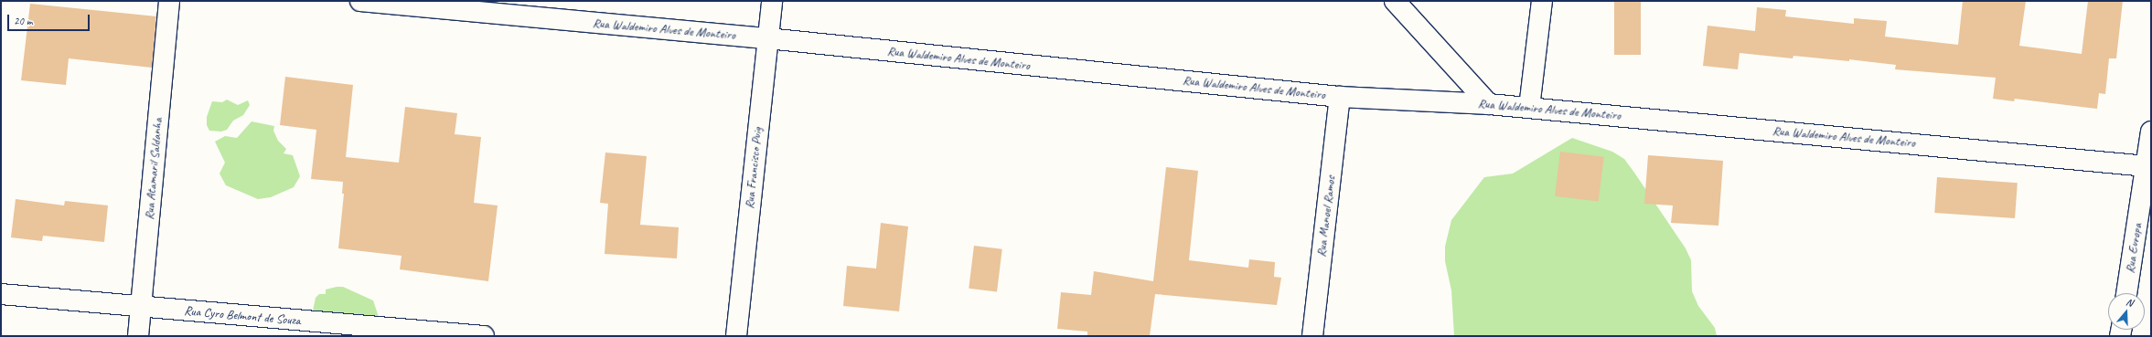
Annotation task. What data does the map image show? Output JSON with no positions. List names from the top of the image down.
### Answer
{
  "streets": {
    "street": [
      "Rua Waldemiro Alves de Monteiro",
      "Rua Francisco Puig",
      "Rua Atamaril Saldanha",
      "Rua Manoel Ramos",
      "Rua Europa",
      "Rua Cyro Belmont de Souza"
    ]
  },
  "crossings": [
    ["Rua Waldemiro Alves de Monteiro", "Rua Francisco Puig"],
    ["Rua Waldemiro Alves de Monteiro", "Rua Manoel Ramos"],
    ["Rua Waldemiro Alves de Monteiro", "Rua Europa"],
    ["Rua Atamaril Saldanha", "Rua Cyro Belmont de Souza"]
  ],
  "scale_bar": "20 m",
  "north": "top"
}
